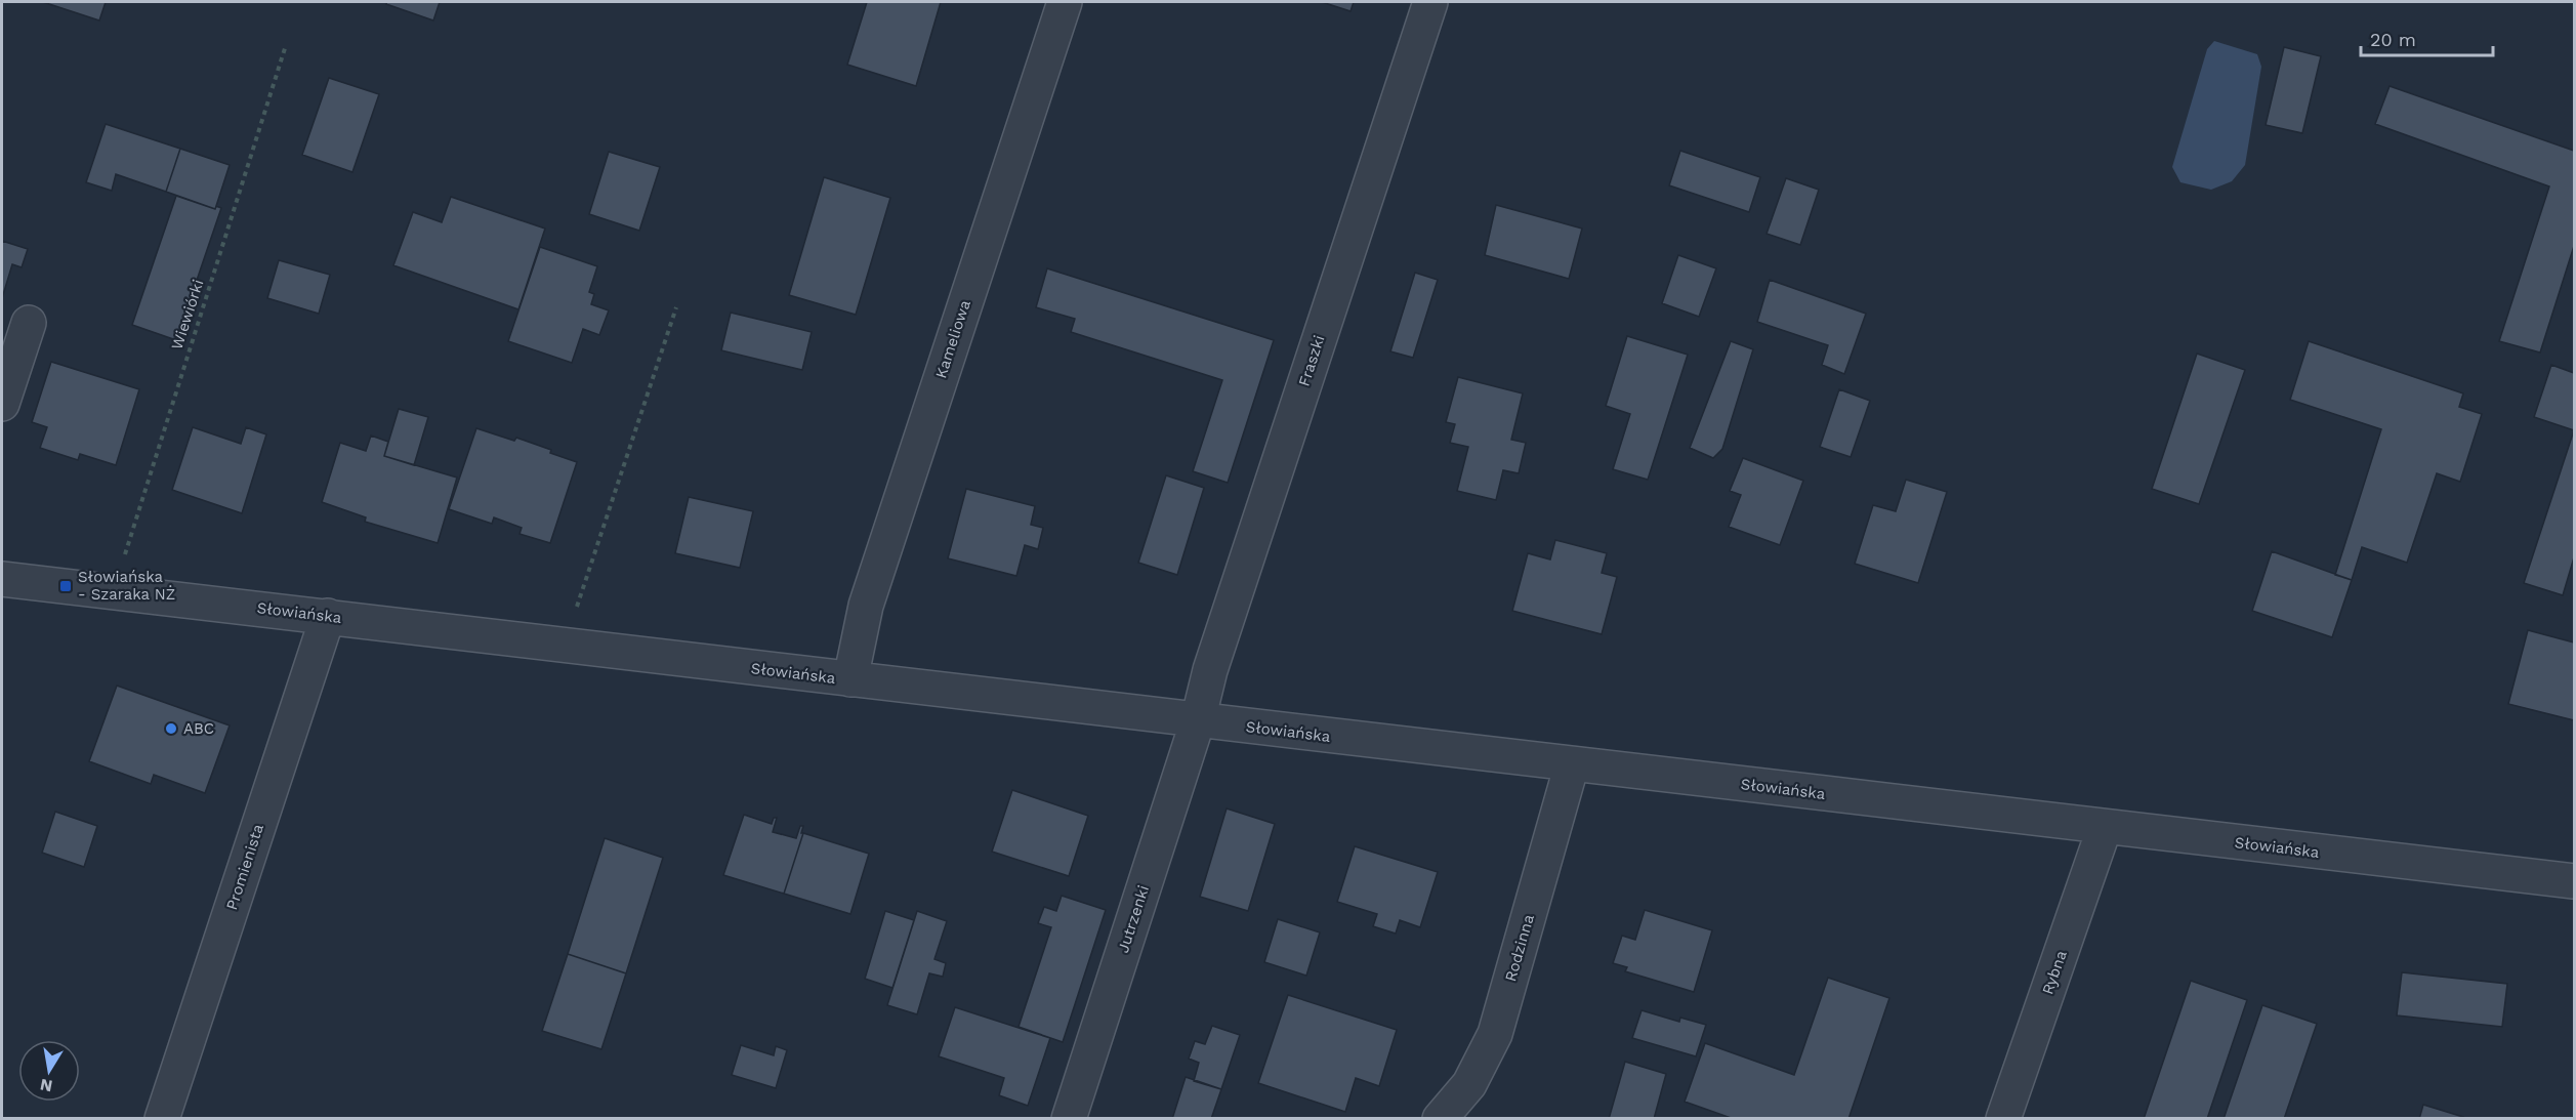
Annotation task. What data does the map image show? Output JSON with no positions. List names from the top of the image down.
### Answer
{
  "streets": {
    "street": [
      "Kameliowa",
      "Fraszki",
      "Słowiańska",
      "Promienista",
      "Jutrzenki",
      "Rodzinna",
      "Rybna"
    ],
    "path": ["Wiewiórki"]
  },
  "crossings": [
    ["Wiewiórki", "Słowiańska"],
    ["Kameliowa", "Słowiańska"],
    ["Fraszki", "Słowiańska"],
    ["Fraszki", "Jutrzenki"],
    ["Słowiańska", "Promienista"],
    ["Słowiańska", "Jutrzenki"],
    ["Słowiańska", "Rodzinna"],
    ["Słowiańska", "Rybna"]
  ],
  "places": {
    "transit": ["Słowiańska - Szaraka NŻ"],
    "other": ["ABC"]
  },
  "scale_bar": "20 m",
  "north": "bottom"
}
